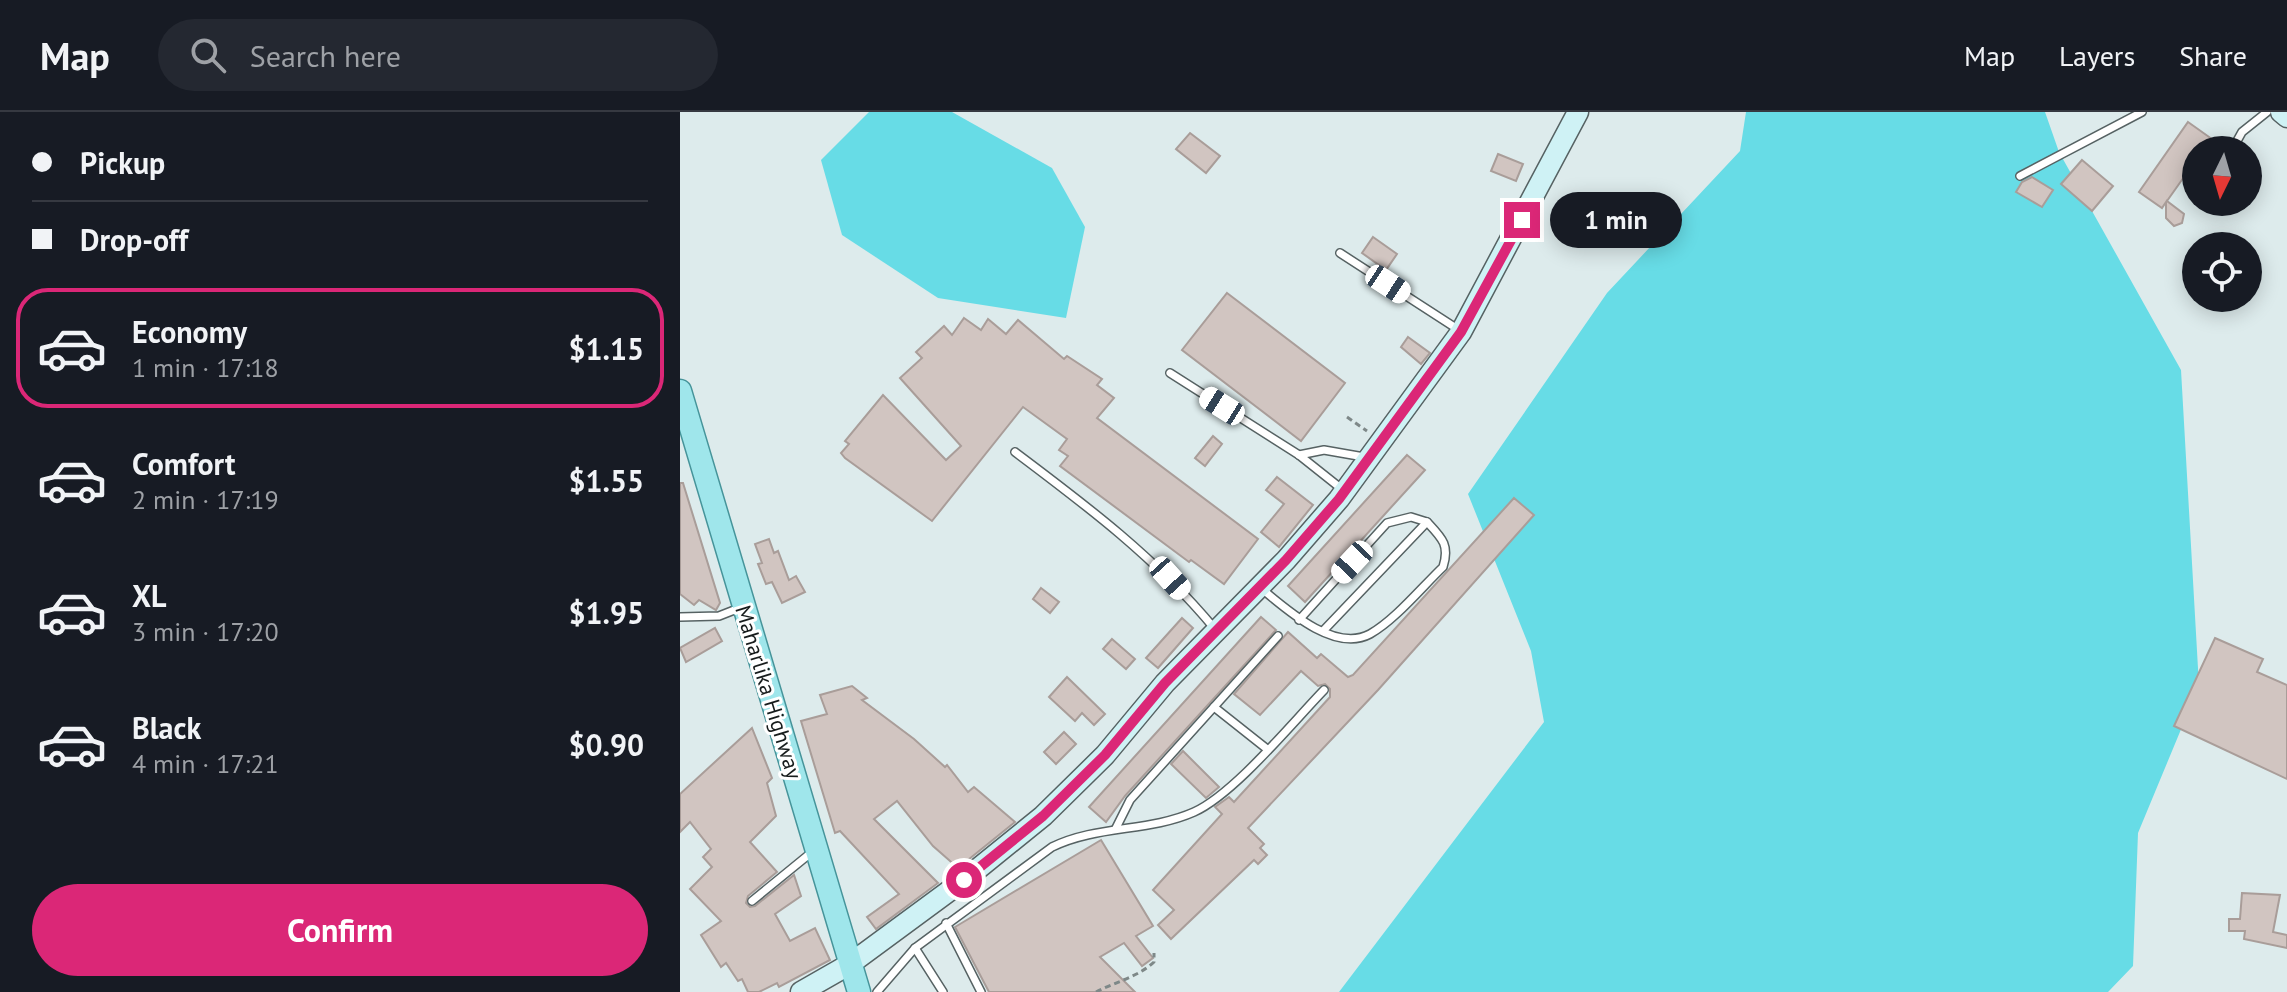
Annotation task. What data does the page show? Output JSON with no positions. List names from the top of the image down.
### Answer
{
  "streets": {
    "main road": ["Maharlika Highway"]
  },
  "north": "bottom",
  "page": {
    "header": "Map",
    "search": "Search here",
    "nav": ["Map", "Layers", "Share"],
    "banner": ["Pickup", "Drop-off"],
    "bubble": "1 min",
    "list": [
      {
        "name": "Economy",
        "note": "1 min · 17:18",
        "value": "$1.15"
      },
      {
        "name": "Comfort",
        "note": "2 min · 17:19",
        "value": "$1.55"
      },
      {
        "name": "XL",
        "note": "3 min · 17:20",
        "value": "$1.95"
      },
      {
        "name": "Black",
        "note": "4 min · 17:21",
        "value": "$0.90"
      }
    ],
    "buttons": "Confirm"
  }
}
